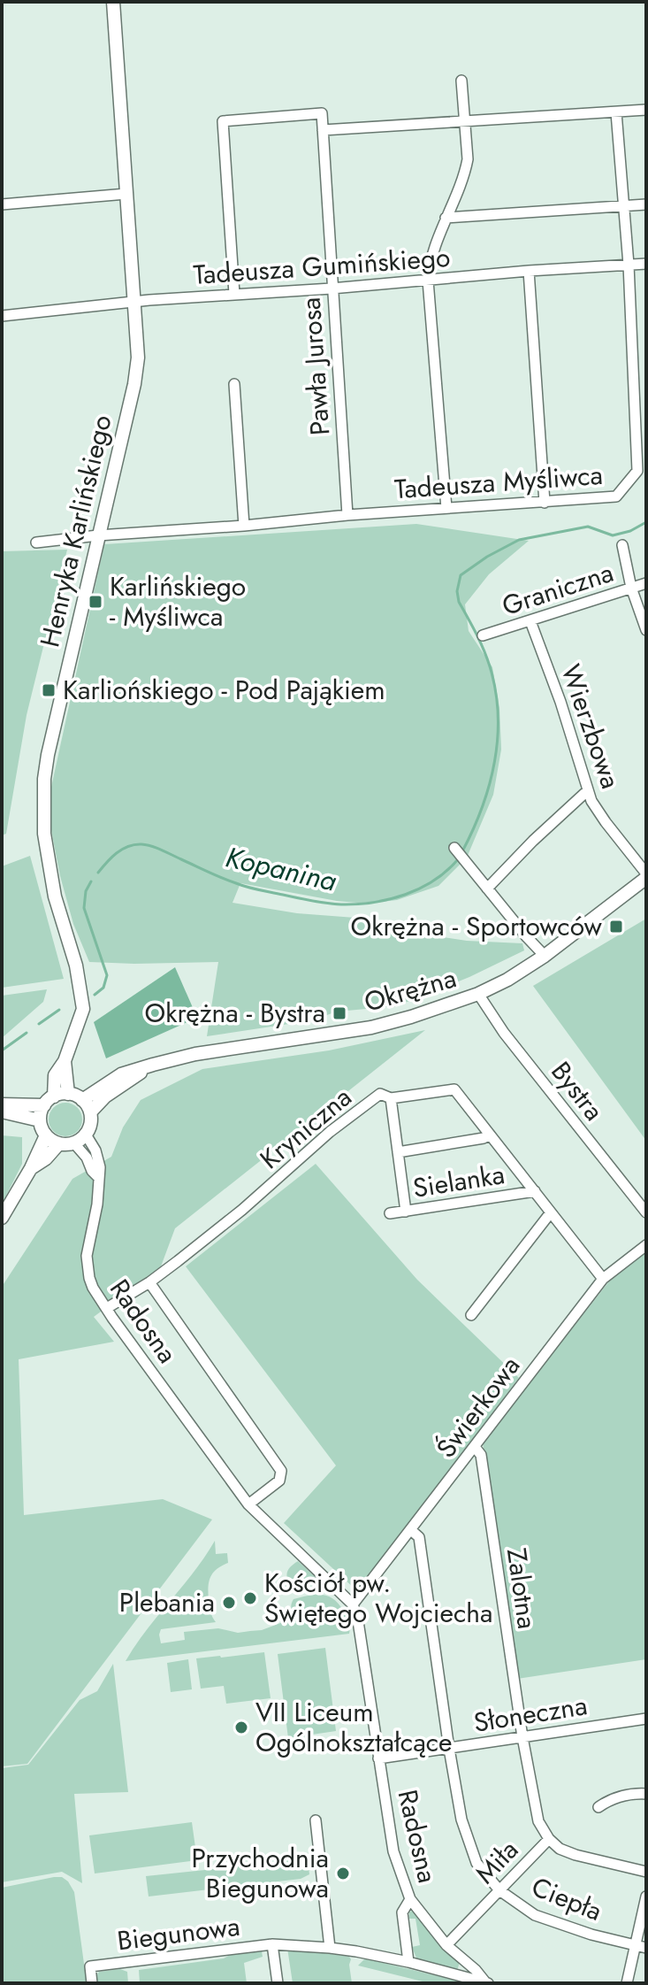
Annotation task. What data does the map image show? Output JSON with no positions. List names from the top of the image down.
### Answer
{
  "streets": {
    "street": [
      "Tadeusza Gumińskiego",
      "Pawła Jurosa",
      "Tadeusza Myśliwca",
      "Henryka Karlińskiego",
      "Graniczna",
      "Wierzbowa",
      "Okrężna",
      "Bystra",
      "Kryniczna",
      "Sielanka",
      "Radosna",
      "Świerkowa",
      "Zalotna",
      "Słoneczna",
      "Miła",
      "Ciepła",
      "Biegunowa"
    ]
  },
  "crossings": [
    ["Tadeusza Gumińskiego", "Pawła Jurosa"],
    ["Tadeusza Gumińskiego", "Tadeusza Myśliwca"],
    ["Tadeusza Gumińskiego", "Henryka Karlińskiego"],
    ["Pawła Jurosa", "Tadeusza Myśliwca"],
    ["Tadeusza Myśliwca", "Henryka Karlińskiego"],
    ["Henryka Karlińskiego", "Okrężna"],
    ["Henryka Karlińskiego", "Radosna"],
    ["Graniczna", "Wierzbowa"],
    ["Wierzbowa", "Okrężna"],
    ["Okrężna", "Bystra"],
    ["Okrężna", "Radosna"],
    ["Kryniczna", "Sielanka"],
    ["Kryniczna", "Radosna"],
    ["Kryniczna", "Świerkowa"],
    ["Radosna", "Świerkowa"],
    ["Radosna", "Słoneczna"],
    ["Radosna", "Miła"],
    ["Radosna", "Biegunowa"],
    ["Świerkowa", "Zalotna"],
    ["Świerkowa", "Ciepła"],
    ["Zalotna", "Słoneczna"],
    ["Zalotna", "Miła"],
    ["Słoneczna", "Ciepła"],
    ["Miła", "Ciepła"]
  ],
  "water": ["Kopanina"],
  "places": {
    "transit": [
      "Karlińskiego - Myśliwca",
      "Karliońskiego - Pod Pająkiem",
      "Okrężna - Sportowców",
      "Okrężna - Bystra"
    ],
    "other": [
      "Kościół pw. Świętego Wojciecha",
      "Plebania",
      "VII Liceum Ogólnokształcące",
      "Przychodnia Biegunowa"
    ]
  }
}
